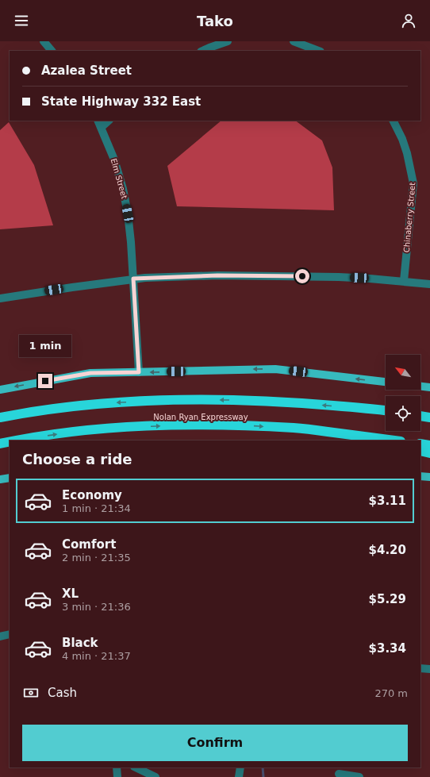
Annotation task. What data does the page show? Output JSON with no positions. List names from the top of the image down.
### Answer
{
  "streets": {
    "highway": ["Nolan Ryan Expressway"],
    "street": ["Elm Street", "Chinaberry Street"]
  },
  "north": "top left",
  "page": {
    "header": "Tako",
    "banner": ["Azalea Street", "State Highway 332 East"],
    "bubble": "1 min",
    "heading": "Choose a ride",
    "list": [
      {
        "name": "Economy",
        "note": "1 min · 21:34",
        "value": "$3.11"
      },
      {
        "name": "Comfort",
        "note": "2 min · 21:35",
        "value": "$4.20"
      },
      {
        "name": "XL",
        "note": "3 min · 21:36",
        "value": "$5.29"
      },
      {
        "name": "Black",
        "note": "4 min · 21:37",
        "value": "$3.34"
      }
    ],
    "pay": ["Cash", "270 m"],
    "buttons": "Confirm"
  }
}
